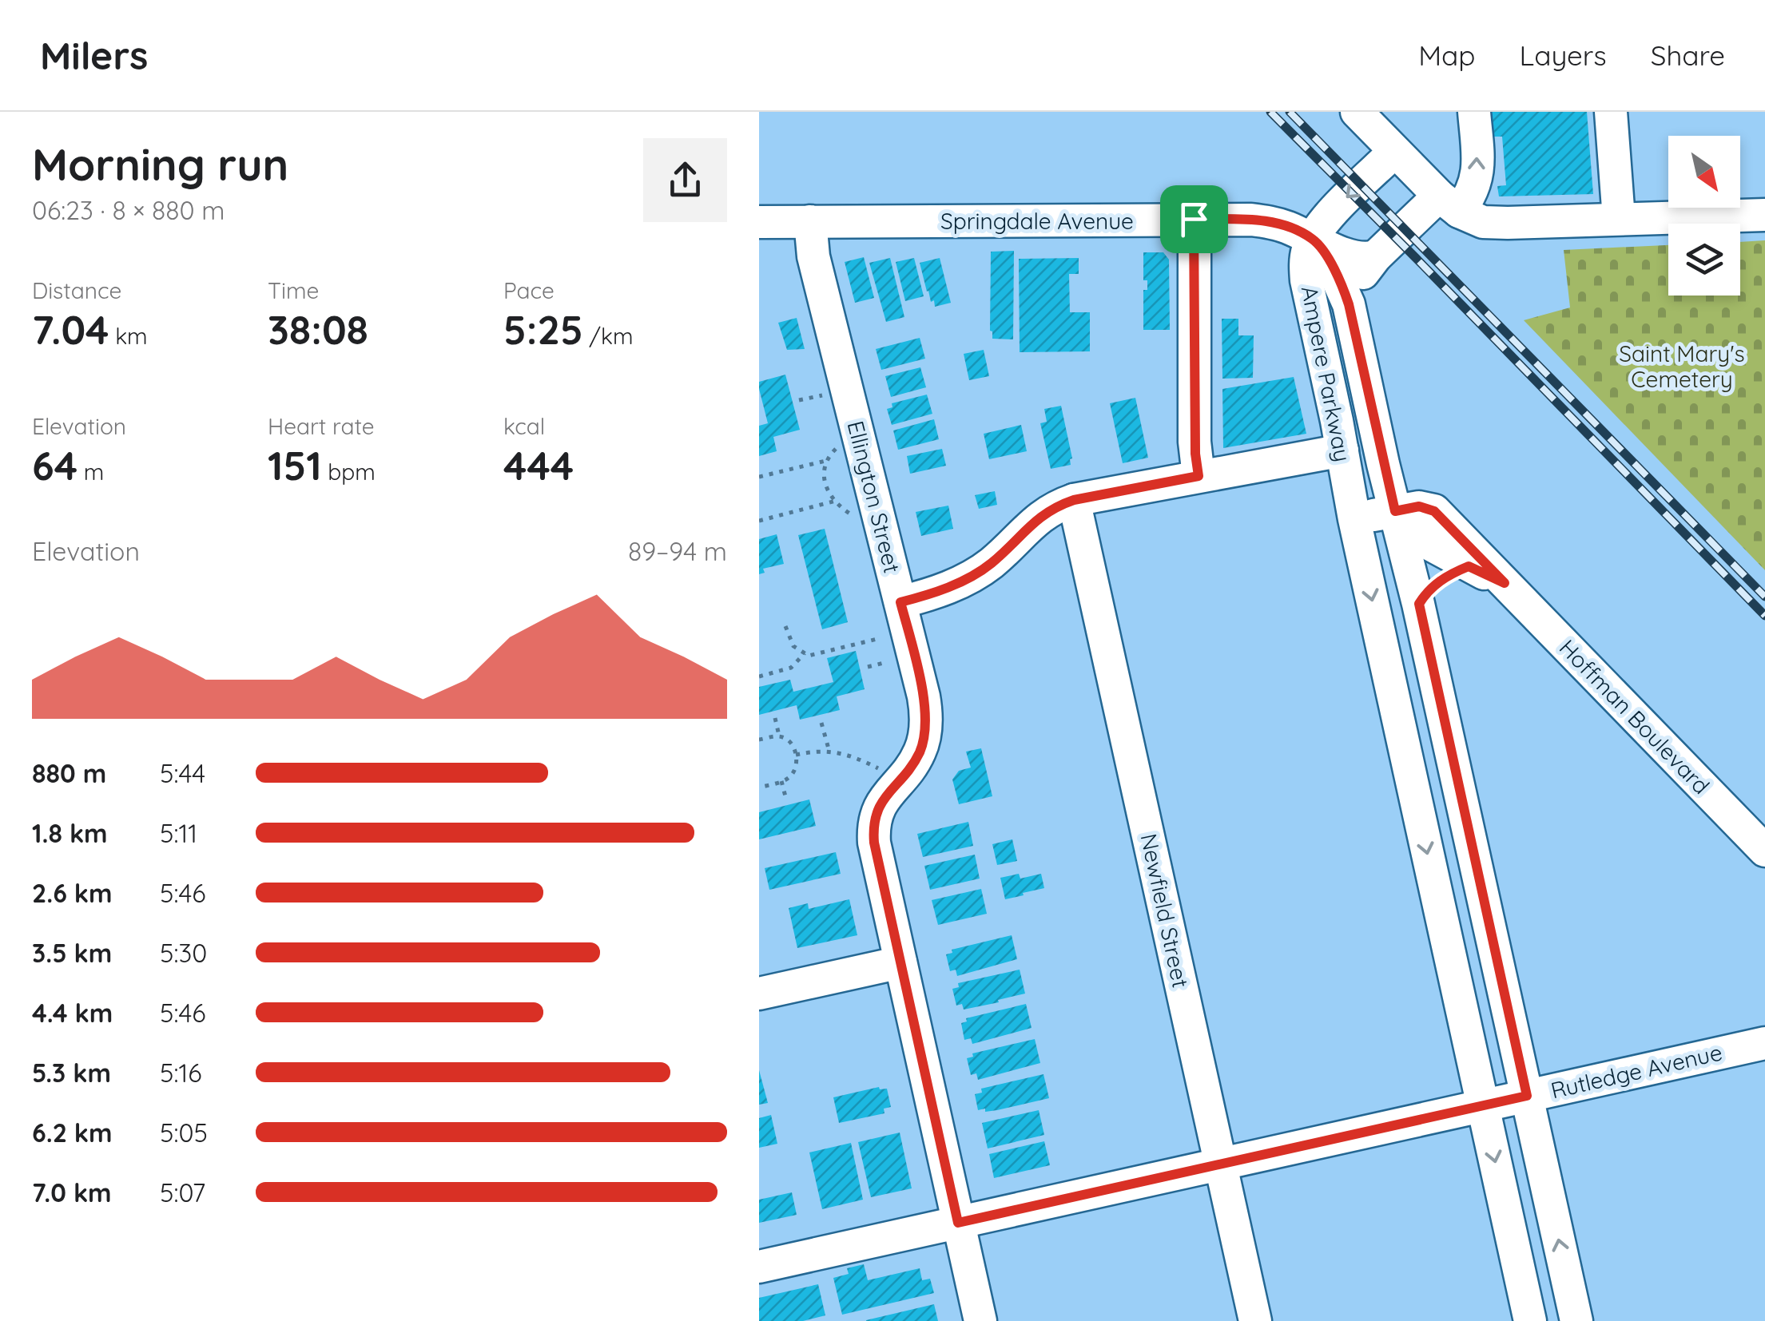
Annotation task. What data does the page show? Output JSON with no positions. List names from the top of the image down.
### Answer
{
  "streets": {
    "street": [
      "Springdale Avenue",
      "Ampere Parkway",
      "Ellington Street",
      "Hoffman Boulevard",
      "Newfield Street",
      "Rutledge Avenue"
    ]
  },
  "crossings": [
    ["Springdale Avenue", "Ampere Parkway"],
    ["Springdale Avenue", "Ellington Street"],
    ["Ampere Parkway", "Hoffman Boulevard"],
    ["Ampere Parkway", "Rutledge Avenue"],
    ["Ellington Street", "Rutledge Avenue"],
    ["Newfield Street", "Rutledge Avenue"]
  ],
  "parks": ["Saint Mary's Cemetery"],
  "north": "bottom right",
  "page": {
    "header": "Milers",
    "nav": ["Map", "Layers", "Share"],
    "heading": ["Morning run", "06:23 · 8 × 880 m"],
    "stats": [
      ["Distance", "7.04 km"],
      ["Time", "38:08"],
      ["Pace", "5:25 /km"],
      ["Elevation", "64 m"],
      ["Heart rate", "151 bpm"],
      ["kcal", "444"]
    ],
    "chart": ["Elevation", "89–94 m"],
    "list": [
      {
        "name": "880 m",
        "note": "5:44"
      },
      {
        "name": "1.8 km",
        "note": "5:11"
      },
      {
        "name": "2.6 km",
        "note": "5:46"
      },
      {
        "name": "3.5 km",
        "note": "5:30"
      },
      {
        "name": "4.4 km",
        "note": "5:46"
      },
      {
        "name": "5.3 km",
        "note": "5:16"
      },
      {
        "name": "6.2 km",
        "note": "5:05"
      },
      {
        "name": "7.0 km",
        "note": "5:07"
      }
    ]
  }
}
